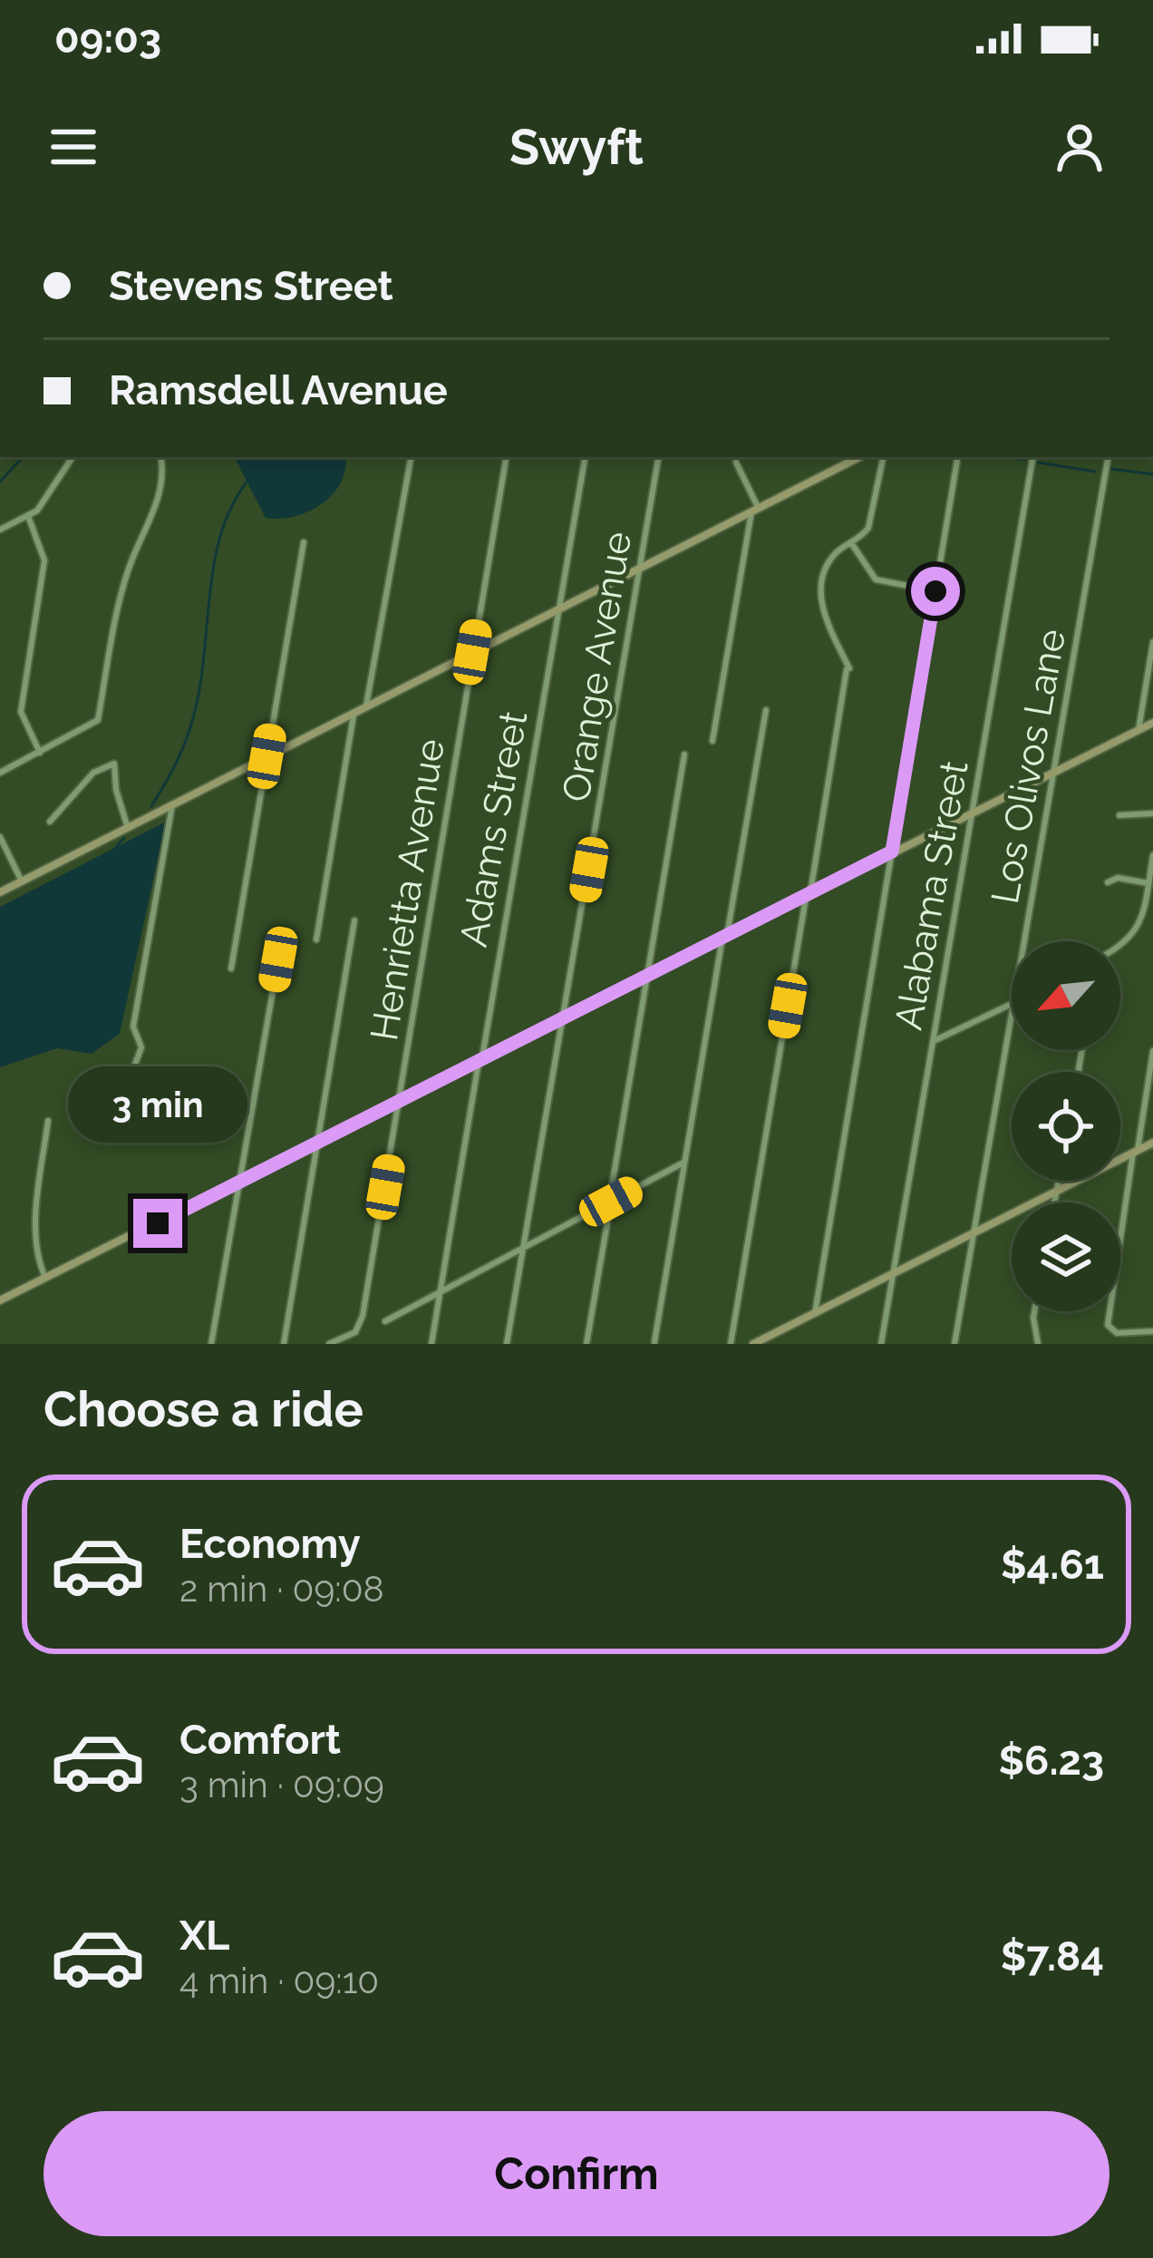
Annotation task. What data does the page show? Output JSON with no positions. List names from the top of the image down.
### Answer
{
  "streets": {
    "street": [
      "Orange Avenue",
      "Los Olivos Lane",
      "Adams Street",
      "Henrietta Avenue",
      "Alabama Street"
    ]
  },
  "north": "bottom left",
  "page": {
    "status": "09:03",
    "header": "Swyft",
    "banner": ["Stevens Street", "Ramsdell Avenue"],
    "bubble": "3 min",
    "heading": "Choose a ride",
    "list": [
      {
        "name": "Economy",
        "note": "2 min · 09:08",
        "value": "$4.61"
      },
      {
        "name": "Comfort",
        "note": "3 min · 09:09",
        "value": "$6.23"
      },
      {
        "name": "XL",
        "note": "4 min · 09:10",
        "value": "$7.84"
      }
    ],
    "buttons": "Confirm"
  }
}
